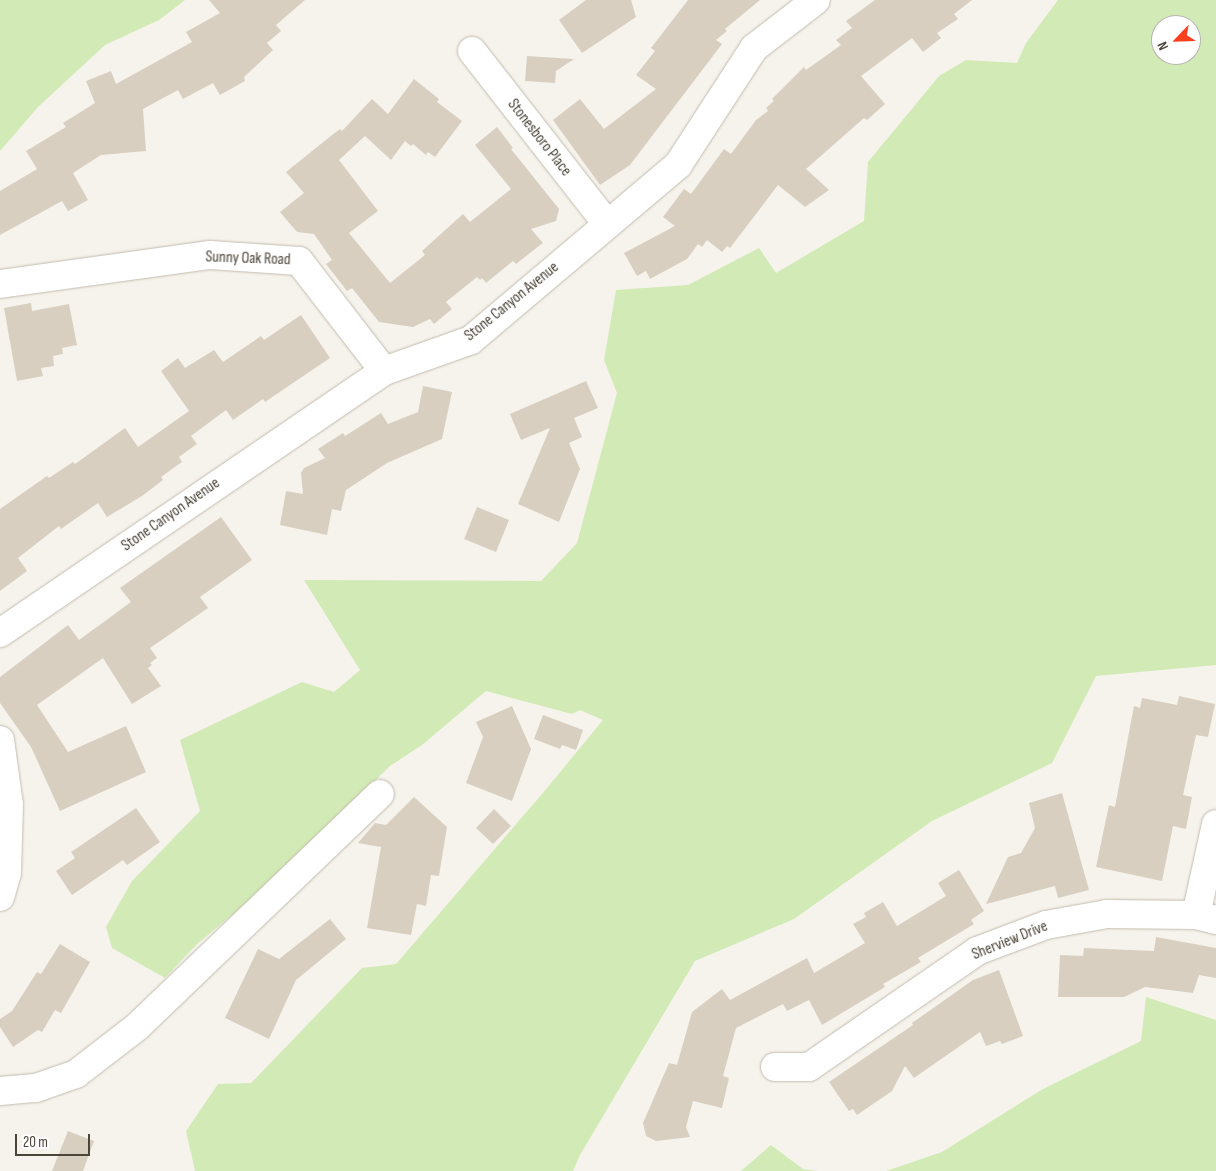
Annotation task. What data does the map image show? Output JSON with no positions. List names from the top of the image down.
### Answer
{
  "streets": {
    "street": [
      "Stonesboro Place",
      "Sunny Oak Road",
      "Stone Canyon Avenue",
      "Sherview Drive"
    ]
  },
  "crossings": [
    ["Stonesboro Place", "Stone Canyon Avenue"],
    ["Sunny Oak Road", "Stone Canyon Avenue"]
  ],
  "scale_bar": "20 m",
  "north": "bottom left"
}
